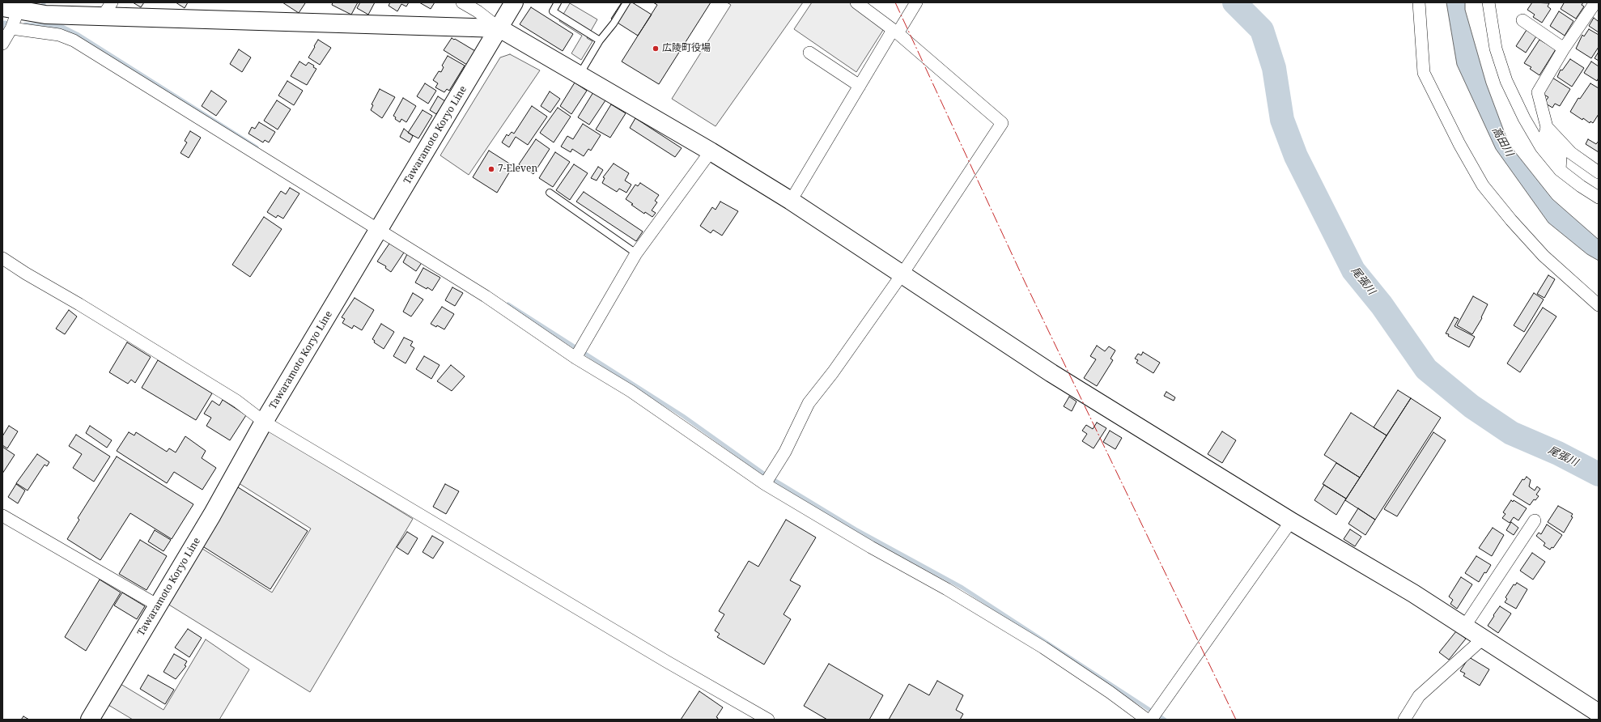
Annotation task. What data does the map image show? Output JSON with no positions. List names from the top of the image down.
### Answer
{
  "streets": {
    "street": ["Tawaramoto Koryo Line"]
  },
  "water": ["高田川", "尾張川"],
  "places": ["広陵町役場", "7-Eleven"]
}
